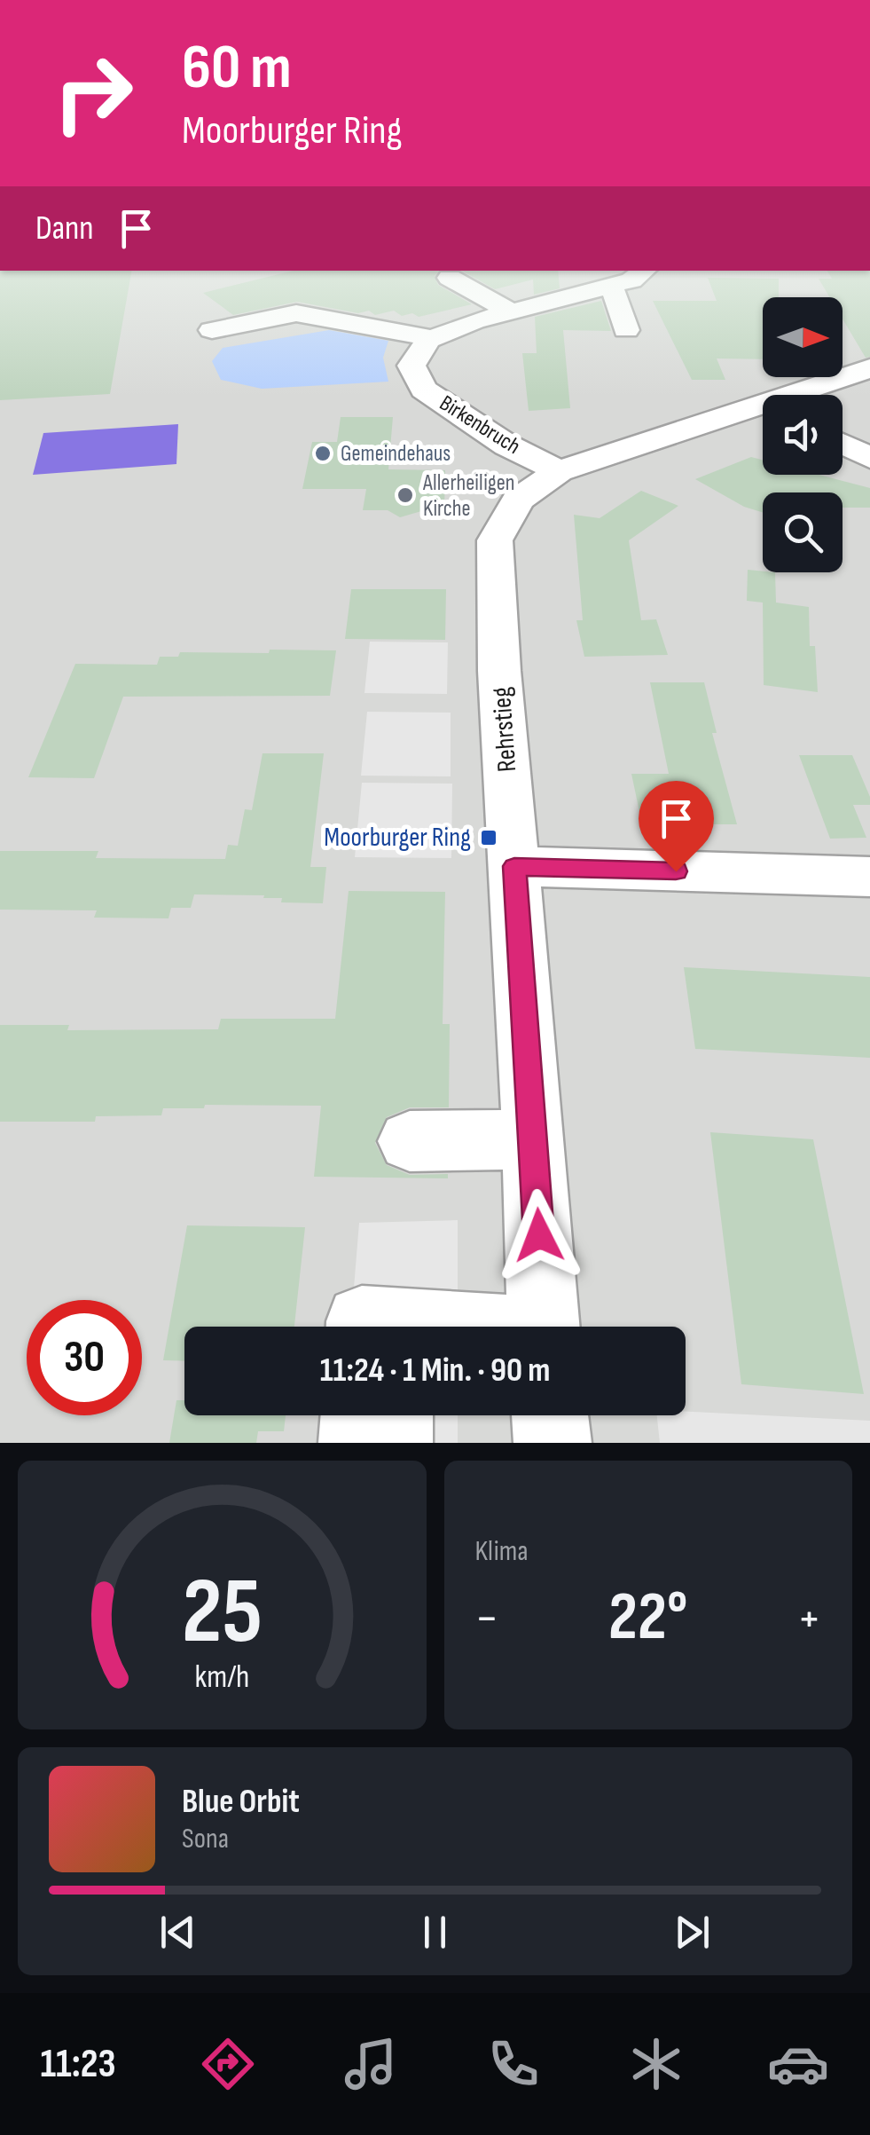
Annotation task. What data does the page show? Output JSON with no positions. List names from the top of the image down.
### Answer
{
  "streets": {
    "street": ["Birkenbruch", "Rehrstieg"]
  },
  "crossings": [
    ["Birkenbruch", "Rehrstieg"]
  ],
  "places": {
    "other": ["Gemeindehaus", "Allerheiligen Kirche"],
    "transit": ["Moorburger Ring"]
  },
  "north": "right",
  "page": {
    "turn": ["60 m", "Moorburger Ring"],
    "then": "Dann",
    "limit": "30",
    "trip": "11:24 · 1 Min. · 90 m",
    "tile": "Klima",
    "heat": ["−", "22°", "+"],
    "song": ["Blue Orbit", "Sona"],
    "tabs": "11:23",
    "gauge": ["25", "km/h"]
  }
}
